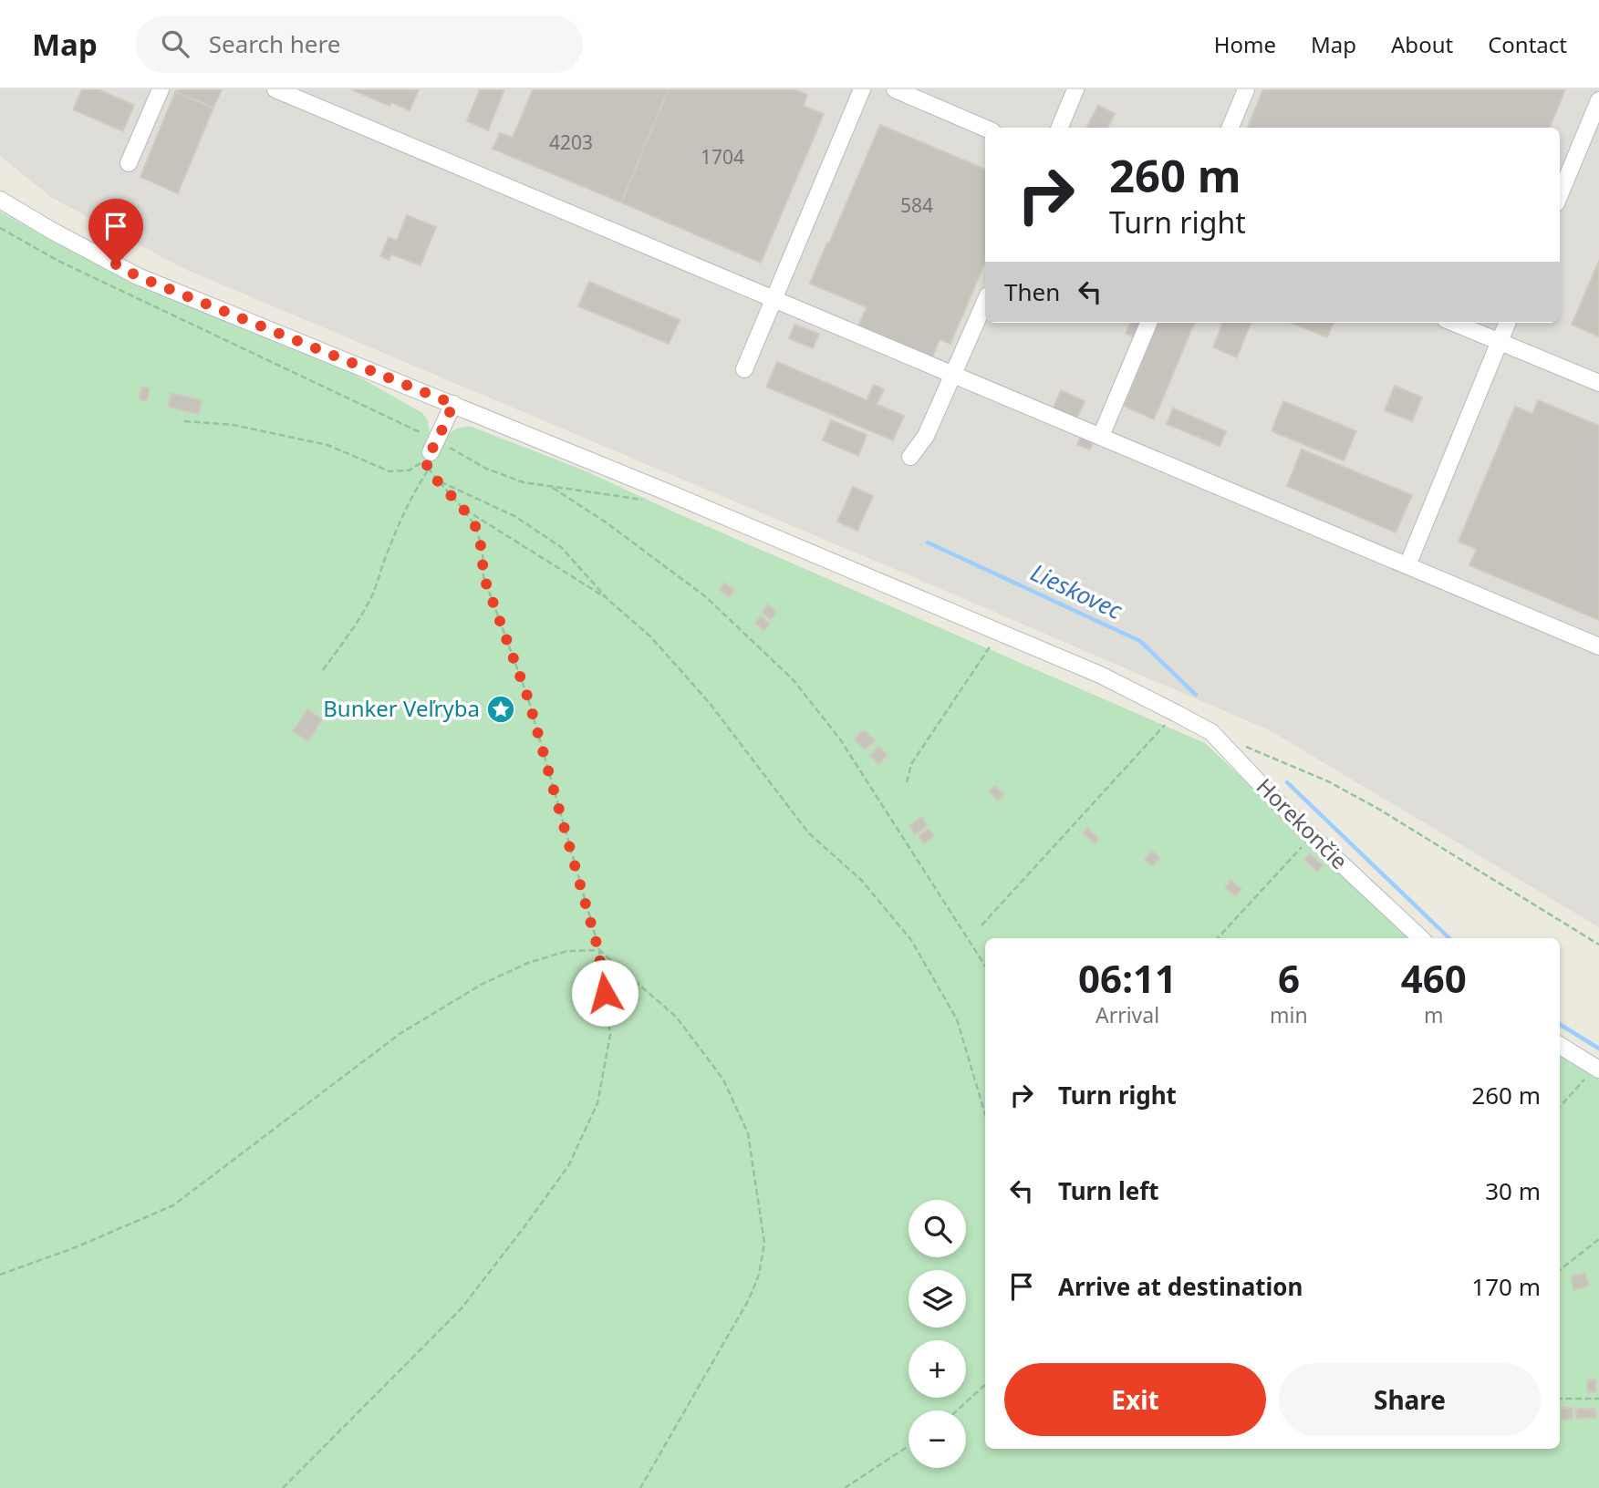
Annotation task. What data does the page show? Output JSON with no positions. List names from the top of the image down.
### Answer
{
  "streets": {
    "lane": ["Horekončie"]
  },
  "water": ["Lieskovec"],
  "places": {
    "place": ["Bunker Veľryba"]
  },
  "house_numbers": ["4203", "1704", "584"],
  "page": {
    "header": "Map",
    "search": "Search here",
    "nav": [
      "Home",
      "Map",
      "About",
      "Contact"
    ],
    "turn": ["260 m", "Turn right"],
    "then": "Then",
    "eta": [
      "06:11",
      "Arrival",
      "6",
      "min",
      "460",
      "m"
    ],
    "list": [
      {
        "name": "Turn right",
        "value": "260 m"
      },
      {
        "name": "Turn left",
        "value": "30 m"
      },
      {
        "name": "Arrive at destination",
        "value": "170 m"
      }
    ],
    "map_buttons": ["+", "−"],
    "buttons": ["Exit", "Share"]
  }
}
